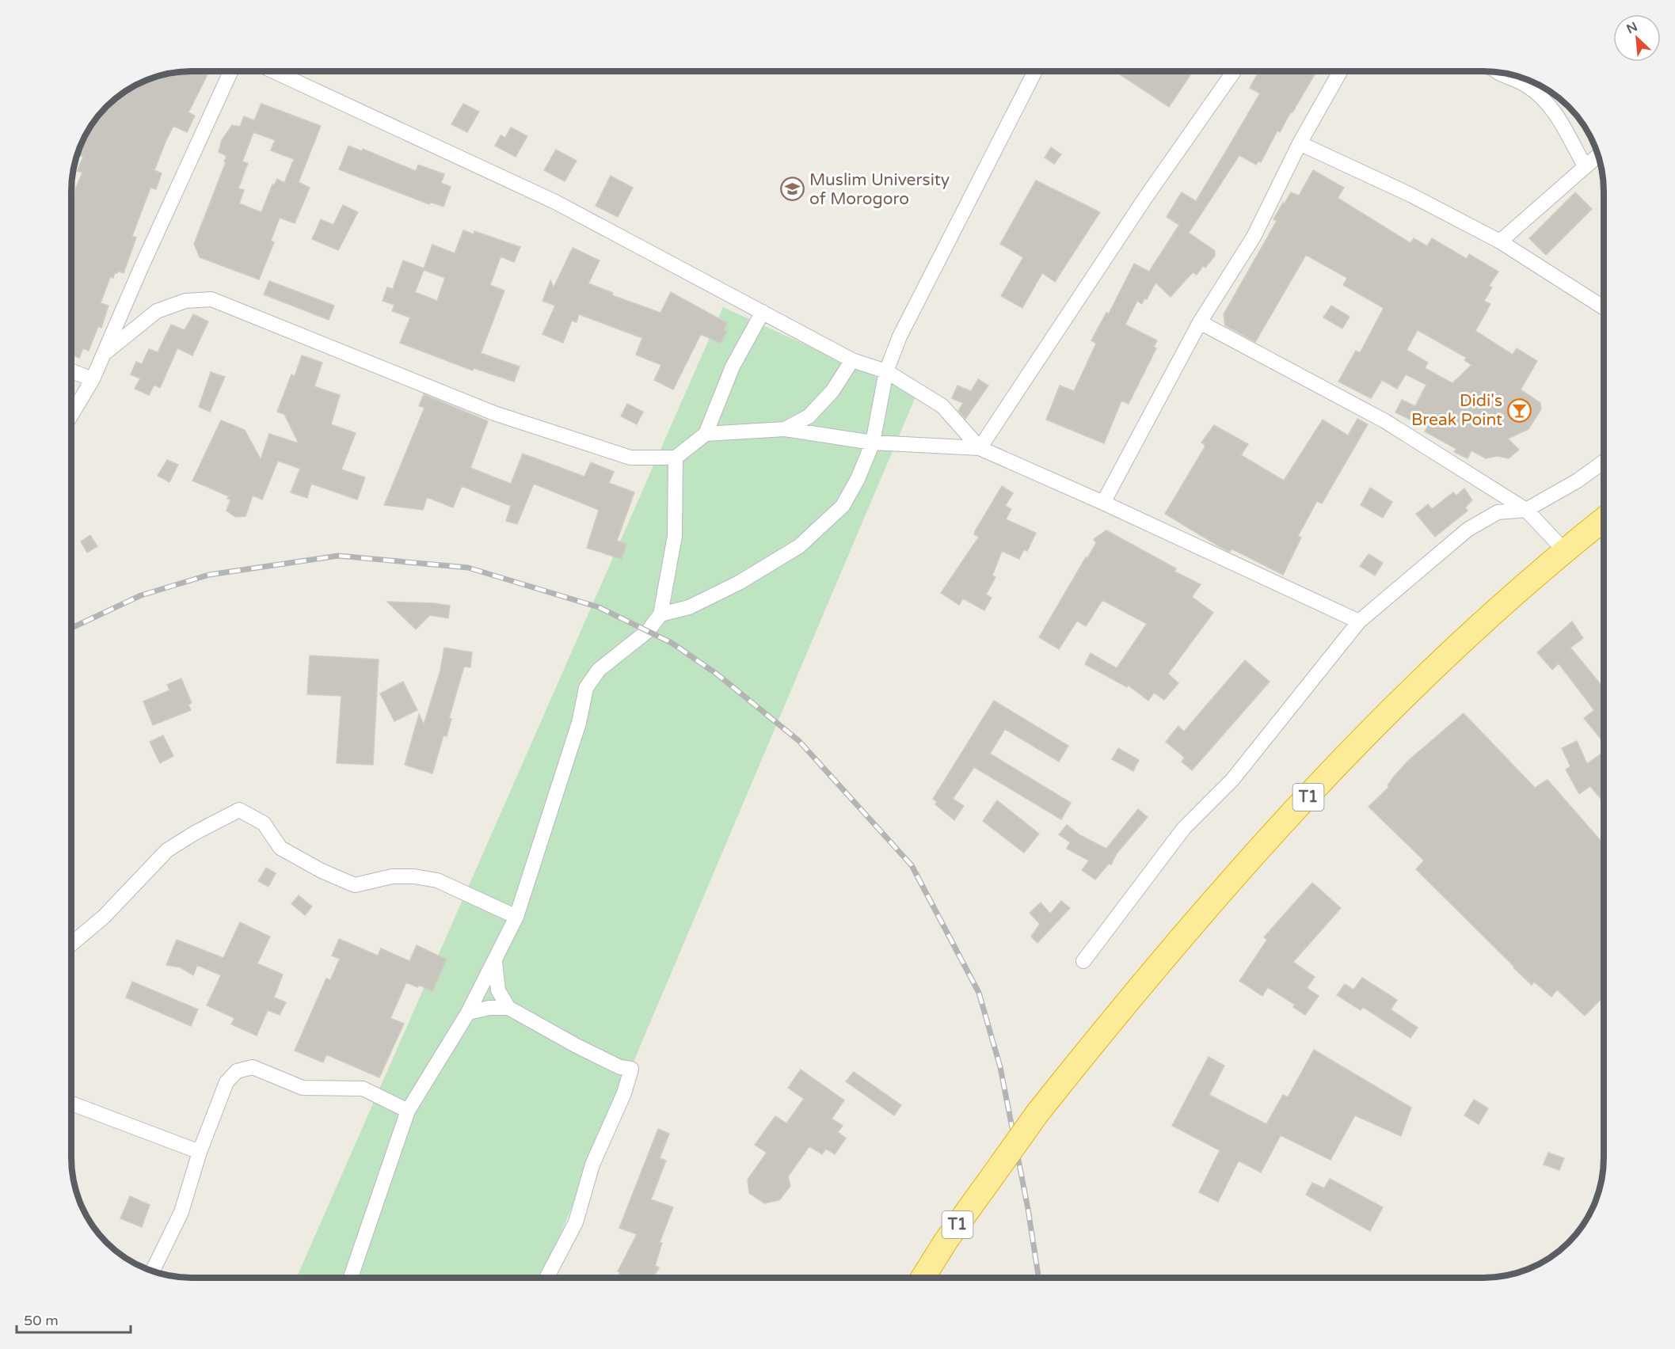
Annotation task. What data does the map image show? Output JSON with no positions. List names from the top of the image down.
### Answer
{
  "streets": {
    "highway": ["T1"]
  },
  "places": {
    "school or university": ["Muslim University of Morogoro"],
    "bar": ["Didi's Break Point"]
  },
  "scale_bar": "50 m",
  "north": "top left"
}
